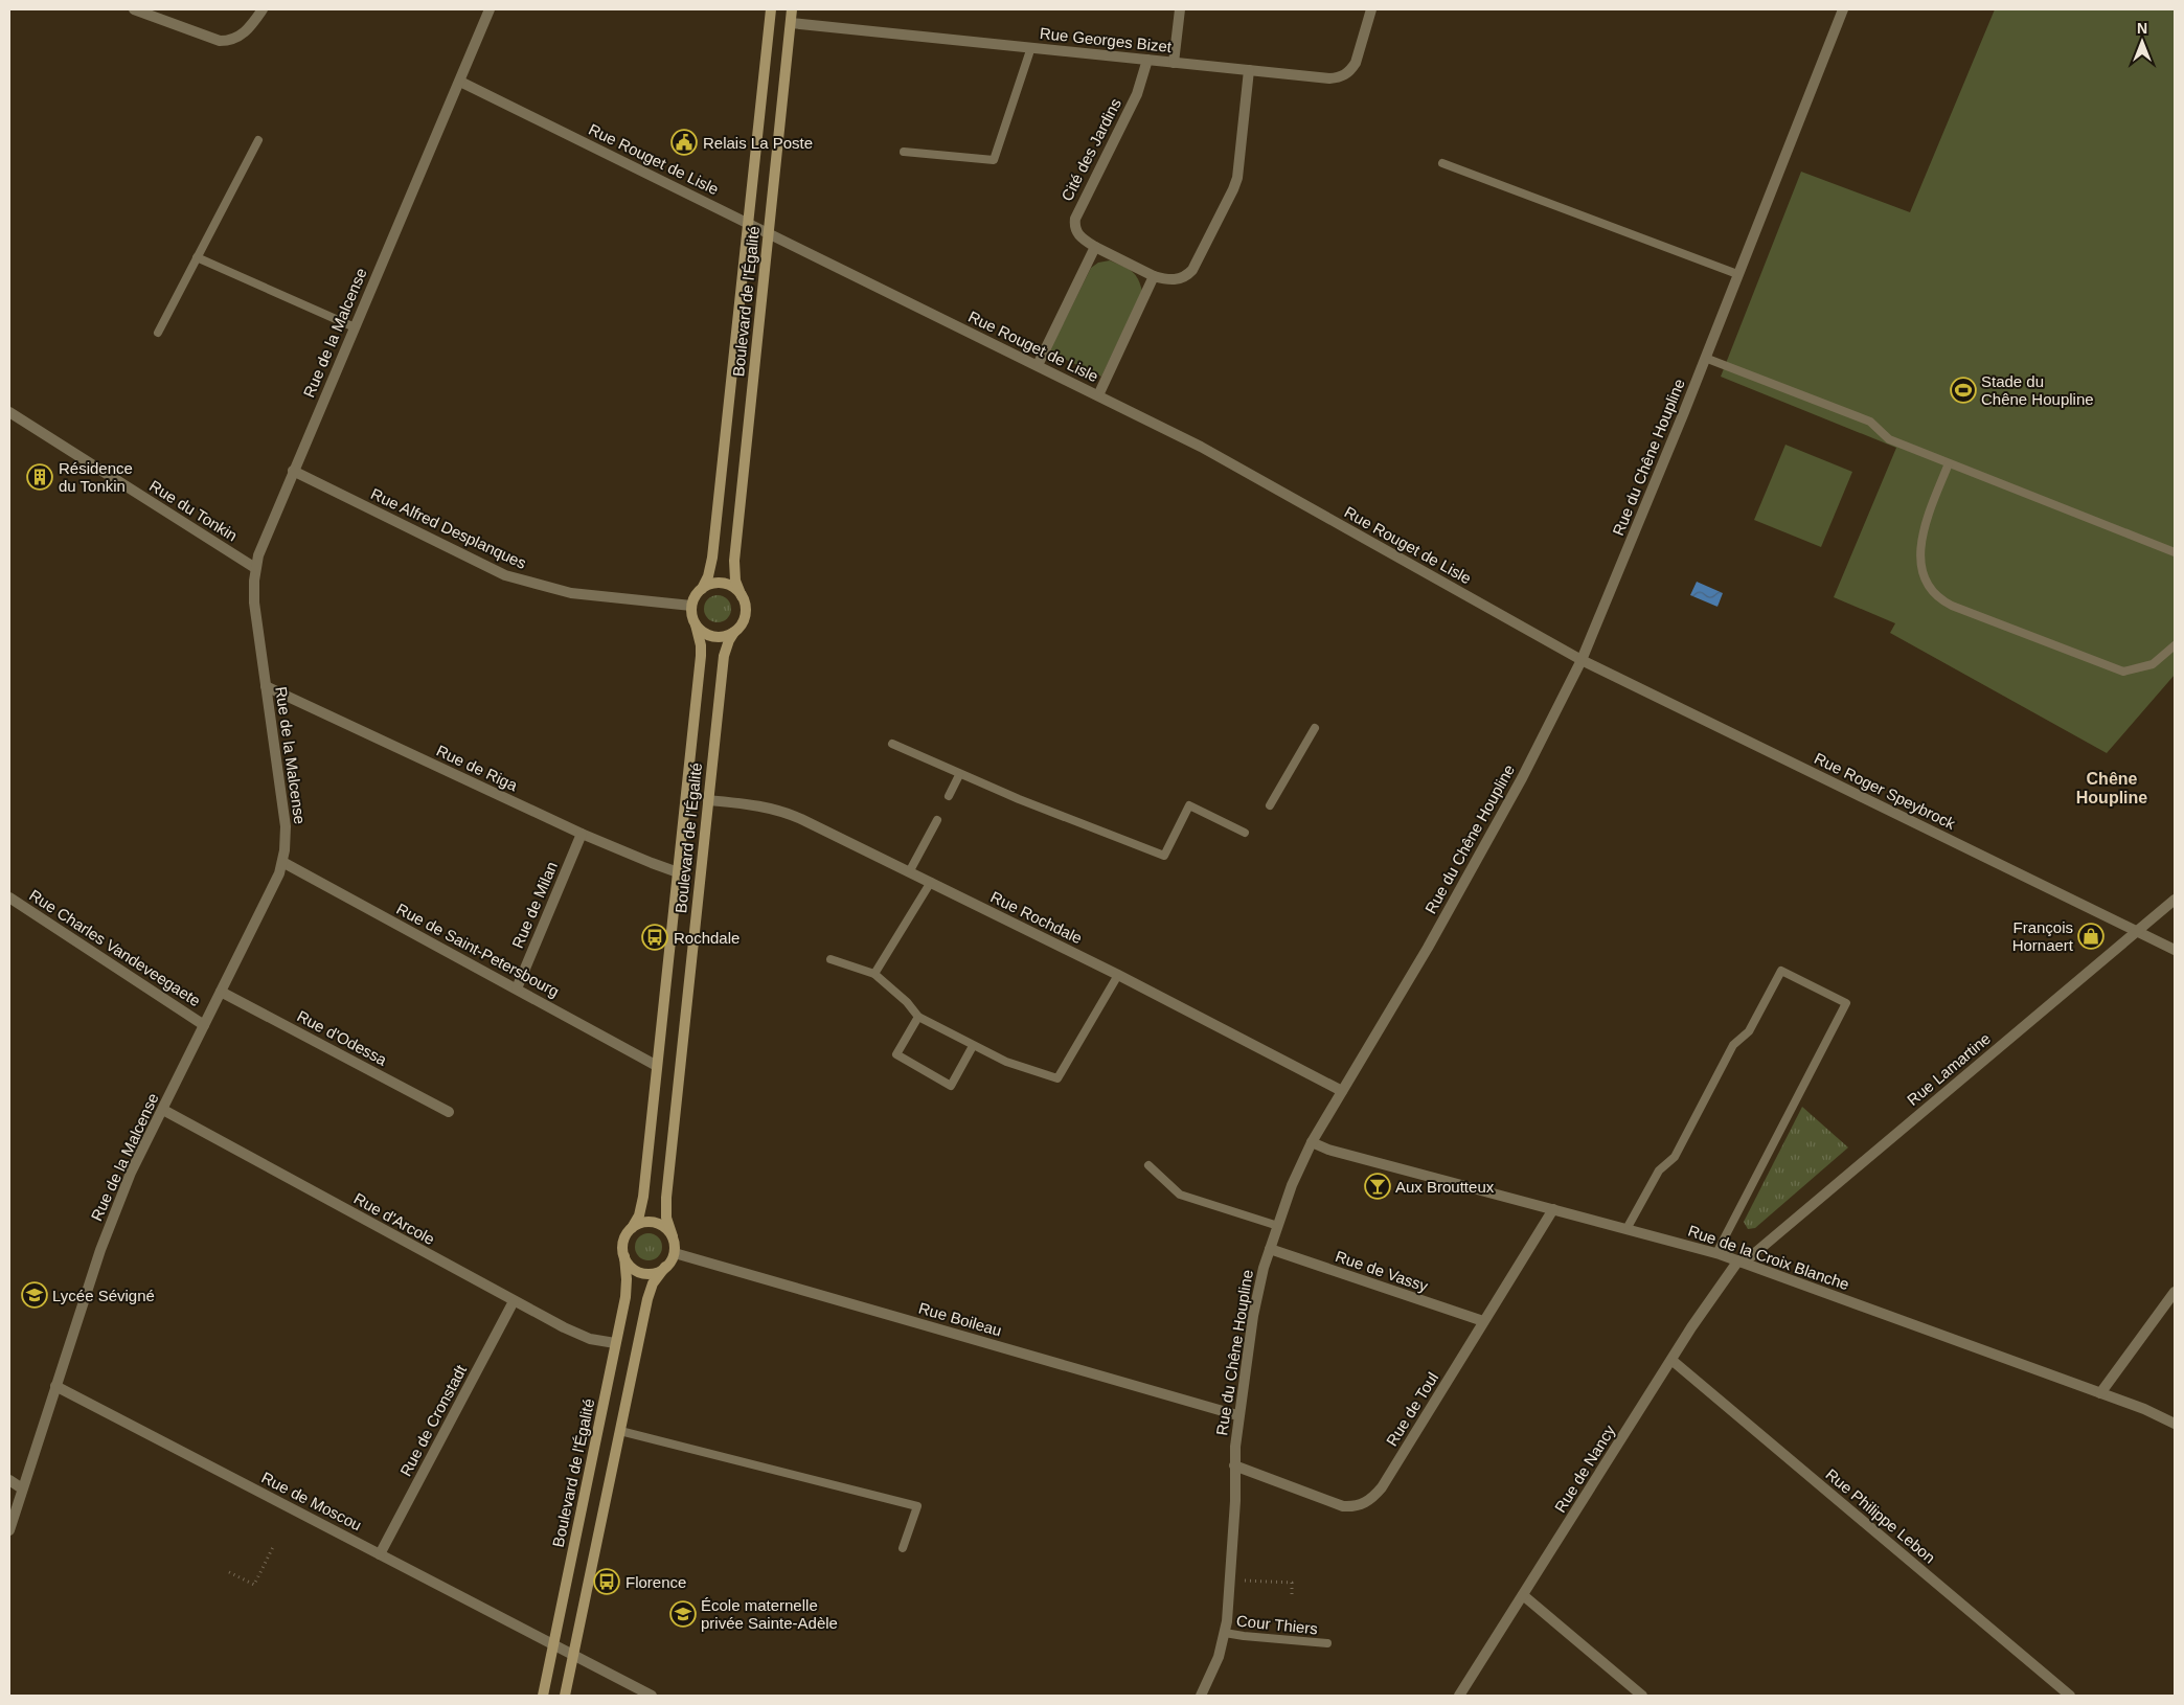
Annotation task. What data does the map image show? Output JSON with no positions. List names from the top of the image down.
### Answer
{
  "streets": {
    "main road": ["Boulevard de l'Égalité"],
    "street": [
      "Rue Georges Bizet",
      "Cité des Jardins",
      "Rue Rouget de Lisle",
      "Rue de la Malcense",
      "Rue du Chêne Houpline",
      "Rue du Tonkin",
      "Rue Alfred Desplanques",
      "Rue de Riga",
      "Rue Roger Speybrock",
      "Rue de Milan",
      "Rue Rochdale",
      "Rue Charles Vandeveegaete",
      "Rue de Saint-Petersbourg",
      "Rue d'Odessa",
      "Rue Lamartine",
      "Rue d'Arcole",
      "Rue de la Croix Blanche",
      "Rue de Vassy",
      "Rue Boileau",
      "Rue de Toul",
      "Rue de Cronstadt",
      "Rue de Nancy",
      "Rue de Moscou",
      "Rue Philippe Lebon"
    ],
    "lane": ["Cour Thiers"]
  },
  "crossings": [
    ["Rue Georges Bizet", "Cité des Jardins"],
    ["Rue Georges Bizet", "Boulevard de l'Égalité"],
    ["Rue Rouget de Lisle", "Boulevard de l'Égalité"],
    ["Rue Rouget de Lisle", "Rue de la Malcense"],
    ["Rue Rouget de Lisle", "Rue du Chêne Houpline"],
    ["Rue Rouget de Lisle", "Rue Roger Speybrock"],
    ["Boulevard de l'Égalité", "Rue Alfred Desplanques"],
    ["Boulevard de l'Égalité", "Rue de Riga"],
    ["Boulevard de l'Égalité", "Rue Rochdale"],
    ["Boulevard de l'Égalité", "Rue de Saint-Petersbourg"],
    ["Boulevard de l'Égalité", "Rue d'Arcole"],
    ["Boulevard de l'Égalité", "Rue Boileau"],
    ["Boulevard de l'Égalité", "Rue de Moscou"],
    ["Rue de la Malcense", "Rue du Tonkin"],
    ["Rue de la Malcense", "Rue Alfred Desplanques"],
    ["Rue de la Malcense", "Rue de Riga"],
    ["Rue de la Malcense", "Rue Charles Vandeveegaete"],
    ["Rue de la Malcense", "Rue de Saint-Petersbourg"],
    ["Rue de la Malcense", "Rue d'Odessa"],
    ["Rue de la Malcense", "Rue d'Arcole"],
    ["Rue de la Malcense", "Rue de Moscou"],
    ["Rue du Chêne Houpline", "Rue Roger Speybrock"],
    ["Rue du Chêne Houpline", "Rue Rochdale"],
    ["Rue du Chêne Houpline", "Rue de la Croix Blanche"],
    ["Rue du Chêne Houpline", "Rue de Vassy"],
    ["Rue du Chêne Houpline", "Rue Boileau"],
    ["Rue du Chêne Houpline", "Rue de Toul"],
    ["Rue du Chêne Houpline", "Cour Thiers"],
    ["Rue de Riga", "Rue de Milan"],
    ["Rue Roger Speybrock", "Rue Lamartine"],
    ["Rue de Milan", "Rue de Saint-Petersbourg"],
    ["Rue Lamartine", "Rue de la Croix Blanche"],
    ["Rue Lamartine", "Rue de Nancy"],
    ["Rue d'Arcole", "Rue de Cronstadt"],
    ["Rue de la Croix Blanche", "Rue de Toul"],
    ["Rue de la Croix Blanche", "Rue de Nancy"],
    ["Rue de Vassy", "Rue de Toul"],
    ["Rue de Cronstadt", "Rue de Moscou"],
    ["Rue de Nancy", "Rue Philippe Lebon"]
  ],
  "districts": ["Chêne Houpline"],
  "places": {
    "public building": ["Relais La Poste"],
    "sports": ["Stade du Chêne Houpline"],
    "building": ["Résidence du Tonkin"],
    "shop": ["François Hornaert"],
    "bus stop": ["Rochdale", "Florence"],
    "bar": ["Aux Broutteux"],
    "school or university": ["Lycée Sévigné", "École maternelle privée Sainte-Adèle"]
  },
  "north": "top"
}
